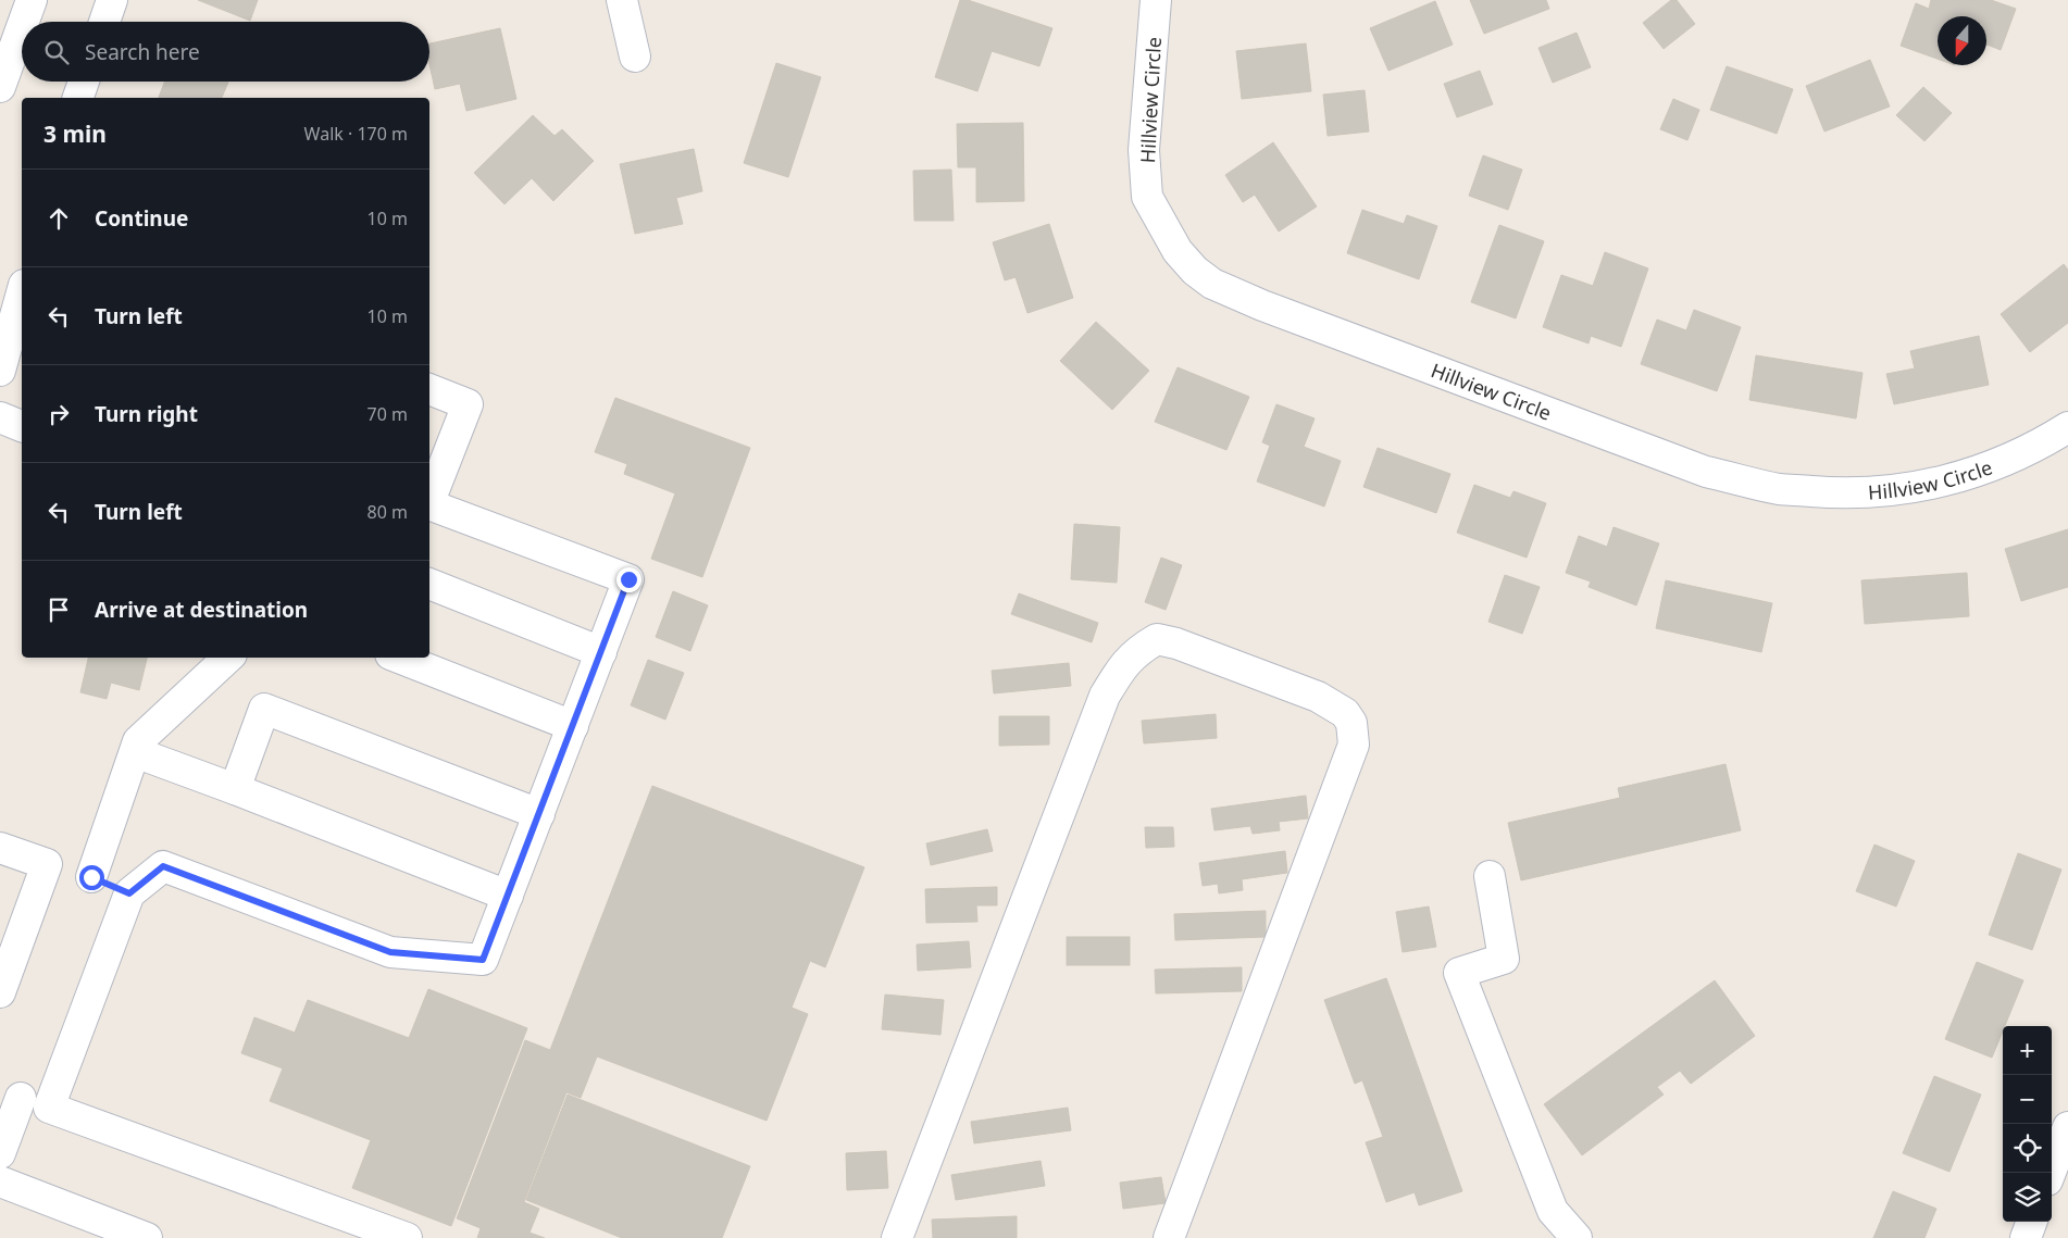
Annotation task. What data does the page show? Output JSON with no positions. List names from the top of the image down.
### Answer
{
  "streets": {
    "street": ["Hillview Circle"]
  },
  "north": "bottom",
  "page": {
    "search": "Search here",
    "heading": ["3 min", "Walk · 170 m"],
    "list": [
      ["Continue", "10 m"],
      ["Turn left", "10 m"],
      ["Turn right", "70 m"],
      ["Turn left", "80 m"],
      "Arrive at destination"
    ],
    "map_buttons": ["+", "−"]
  }
}
